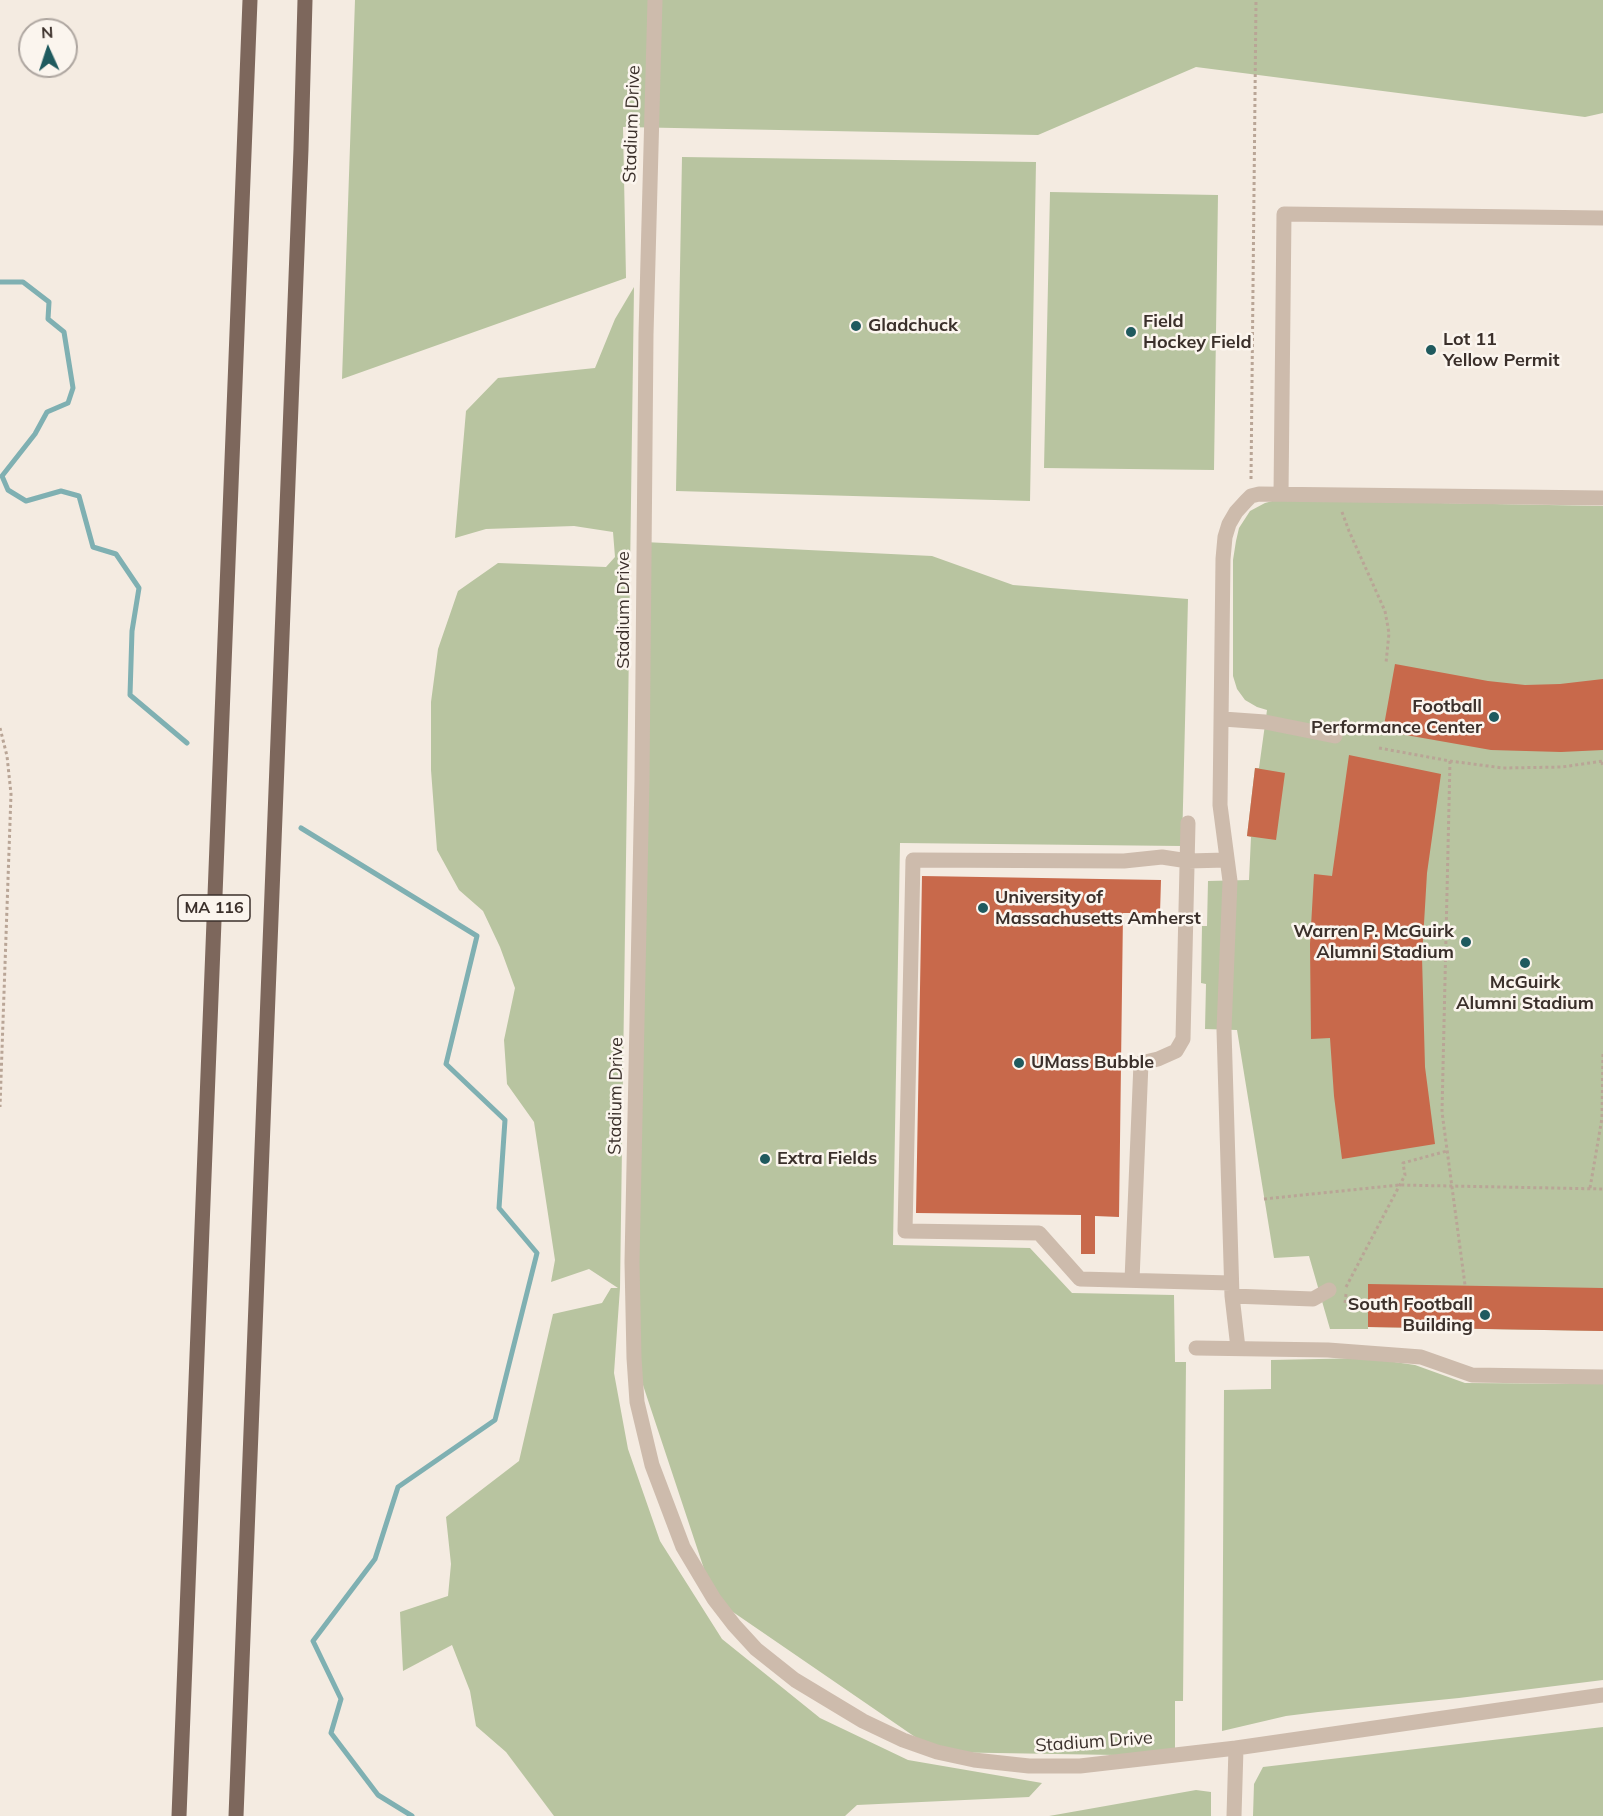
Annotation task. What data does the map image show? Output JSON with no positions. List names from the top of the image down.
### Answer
{
  "streets": {
    "main road": ["MA 116"],
    "street": ["Stadium Drive"]
  },
  "places": [
    "Gladchuck",
    "Field Hockey Field",
    "Lot 11 Yellow Permit",
    "Football Performance Center",
    "University of Massachusetts Amherst",
    "Warren P. McGuirk Alumni Stadium",
    "McGuirk Alumni Stadium",
    "UMass Bubble",
    "Extra Fields",
    "South Football Building"
  ],
  "north": "top"
}
